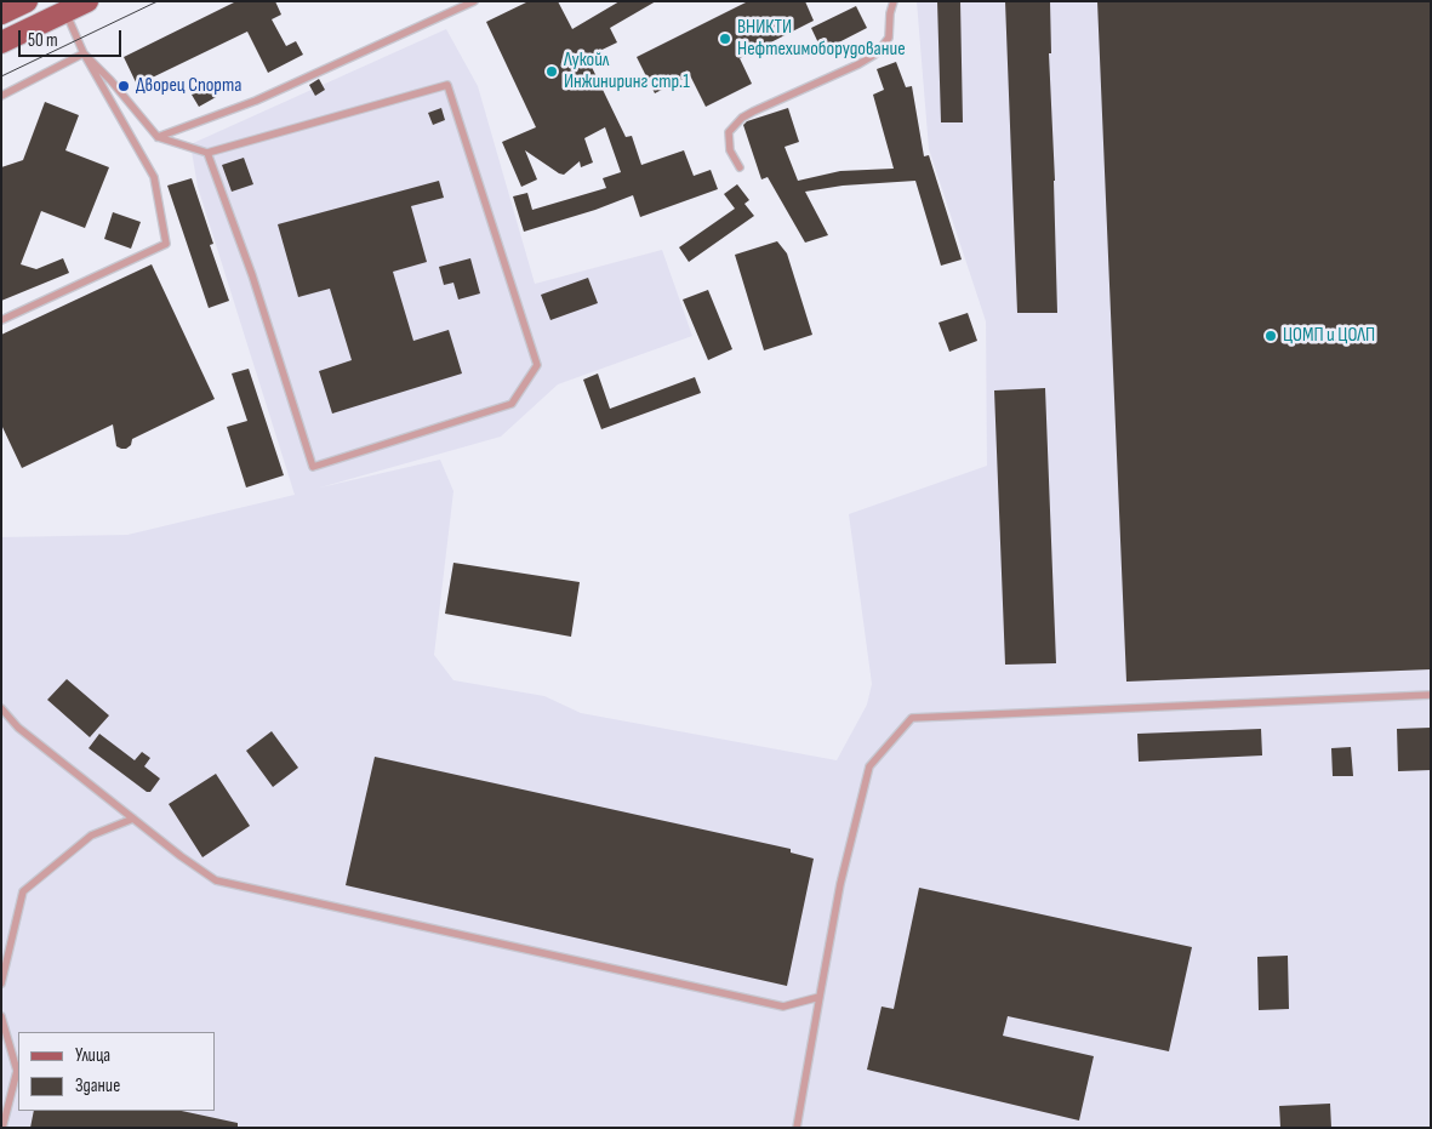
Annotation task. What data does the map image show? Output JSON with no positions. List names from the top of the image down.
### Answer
{
  "places": [
    "ВНИКТИ Нефтехимоборудование",
    "Лукойл Инжиниринг стр.1",
    "Дворец Спорта",
    "ЦОМП и ЦОЛП"
  ],
  "legend": ["Улица", "Здание"],
  "scale_bar": "50 m"
}
